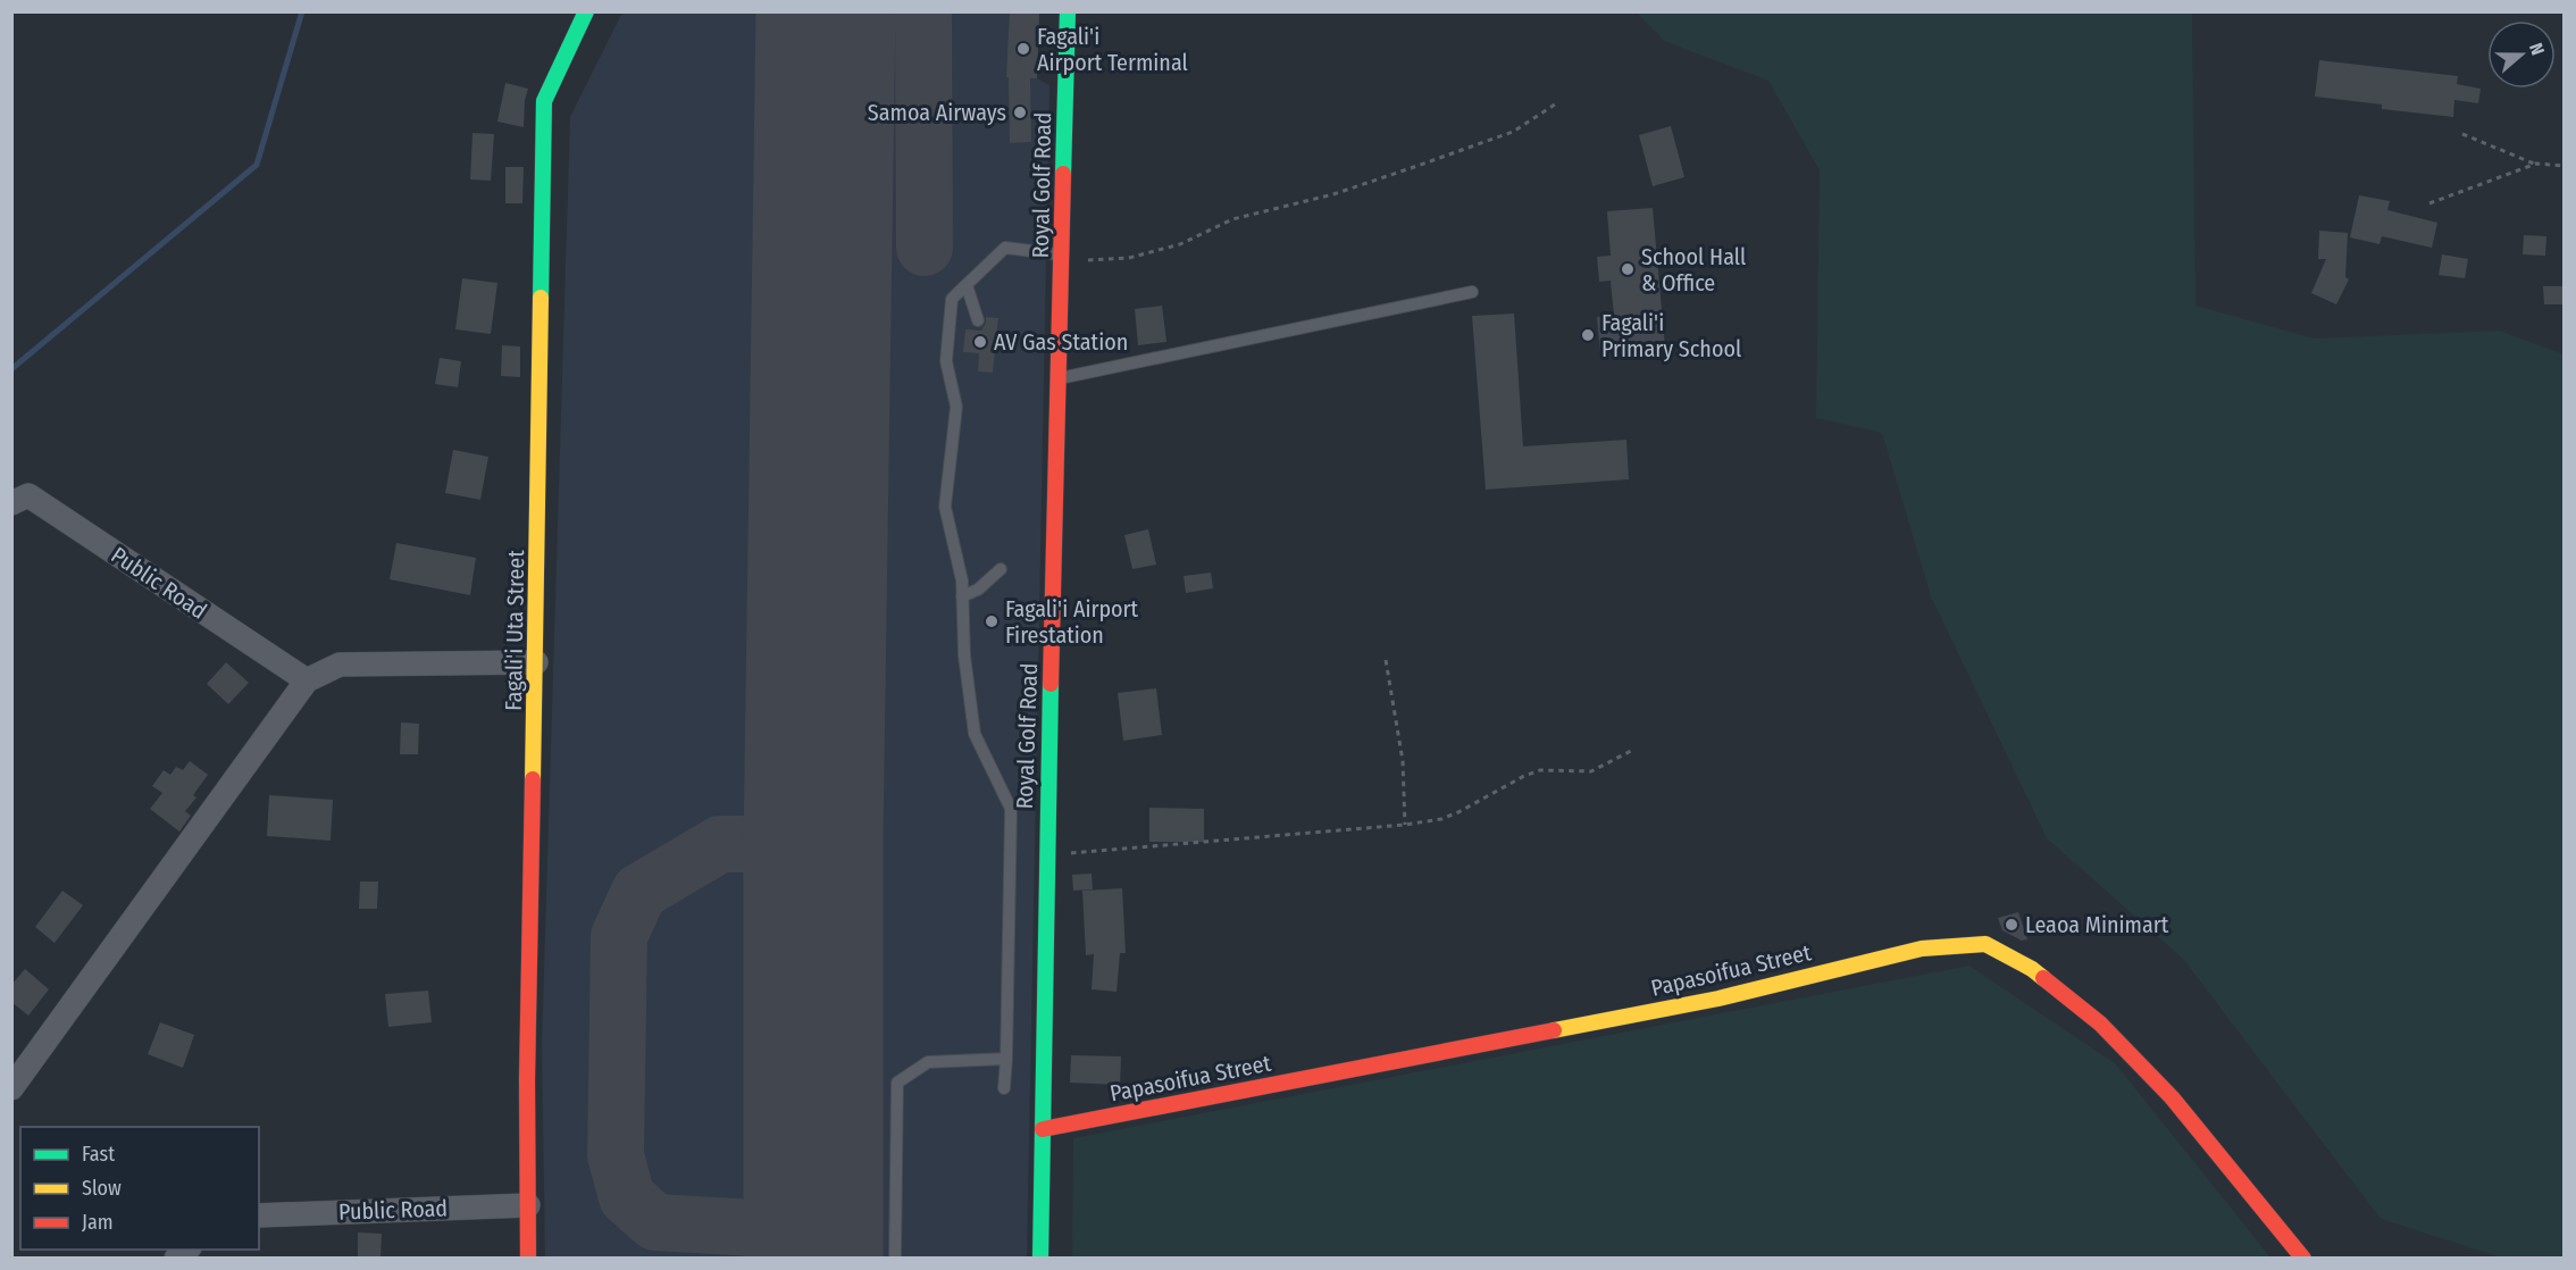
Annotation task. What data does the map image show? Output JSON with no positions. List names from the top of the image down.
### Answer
{
  "streets": {
    "street": [
      "Royal Golf Road",
      "Public Road",
      "Fagali'i Uta Street",
      "Papasoifua Street"
    ]
  },
  "crossings": [
    ["Royal Golf Road", "Papasoifua Street"],
    ["Public Road", "Fagali'i Uta Street"]
  ],
  "places": [
    "Fagali'i Airport Terminal",
    "Samoa Airways",
    "School Hall & Office",
    "Fagali'i Primary School",
    "AV Gas Station",
    "Fagali'i Airport Firestation",
    "Leaoa Minimart"
  ],
  "legend": ["Fast", "Slow", "Jam"],
  "north": "right"
}
